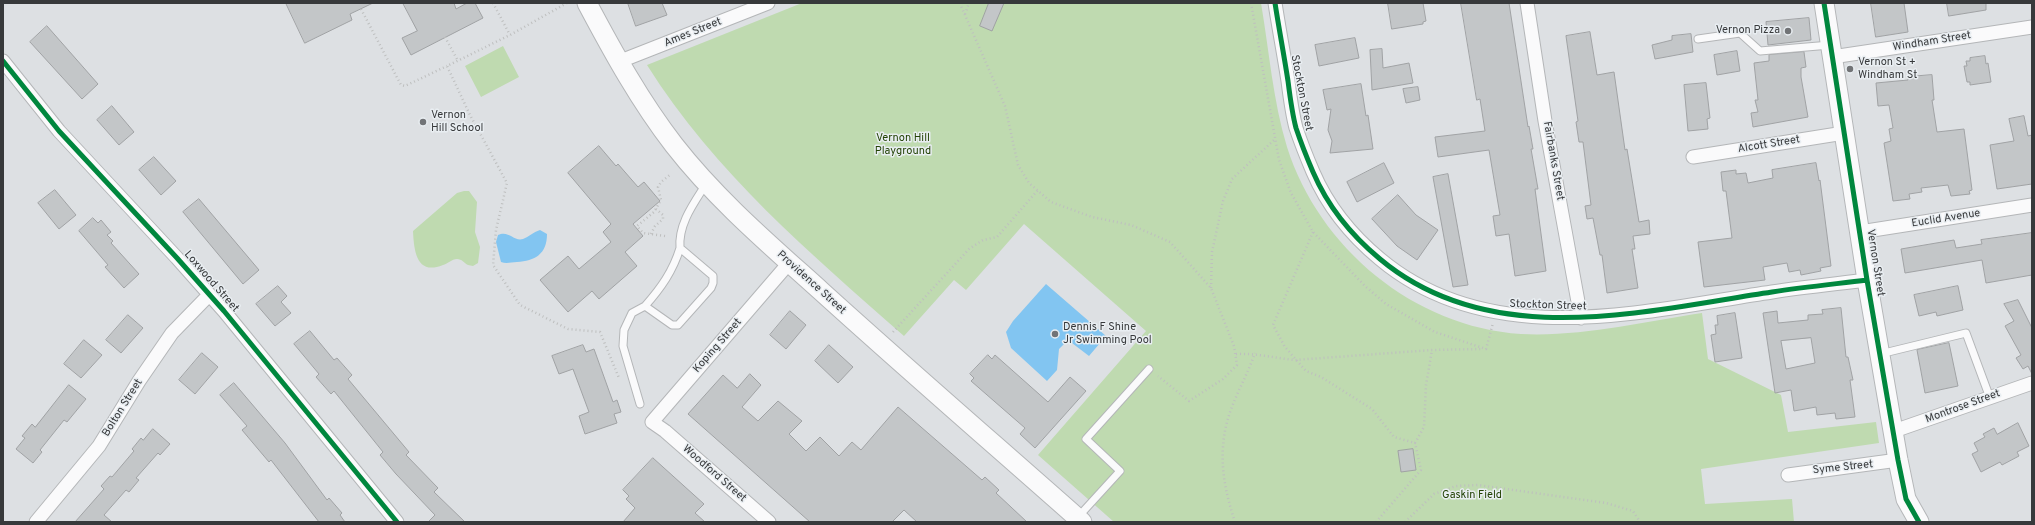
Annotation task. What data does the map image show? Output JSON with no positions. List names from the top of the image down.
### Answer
{
  "streets": {
    "main road": ["Vernon Street", "Providence Street"],
    "street": [
      "Ames Street",
      "Windham Street",
      "Stockton Street",
      "Alcott Street",
      "Fairbanks Street",
      "Euclid Avenue",
      "Loxwood Street",
      "Koping Street",
      "Montrose Street",
      "Bolton Street",
      "Syme Street",
      "Woodford Street"
    ]
  },
  "crossings": [
    ["Ames Street", "Providence Street"],
    ["Windham Street", "Vernon Street"],
    ["Stockton Street", "Fairbanks Street"],
    ["Stockton Street", "Vernon Street"],
    ["Alcott Street", "Vernon Street"],
    ["Euclid Avenue", "Vernon Street"],
    ["Vernon Street", "Montrose Street"],
    ["Vernon Street", "Syme Street"],
    ["Loxwood Street", "Bolton Street"],
    ["Providence Street", "Koping Street"],
    ["Koping Street", "Woodford Street"]
  ],
  "parks": ["Vernon Hill Playground", "Gaskin Field"],
  "places": [
    "Vernon Pizza",
    "Vernon St + Windham St",
    "Vernon Hill School",
    "Dennis F Shine Jr Swimming Pool"
  ]
}
